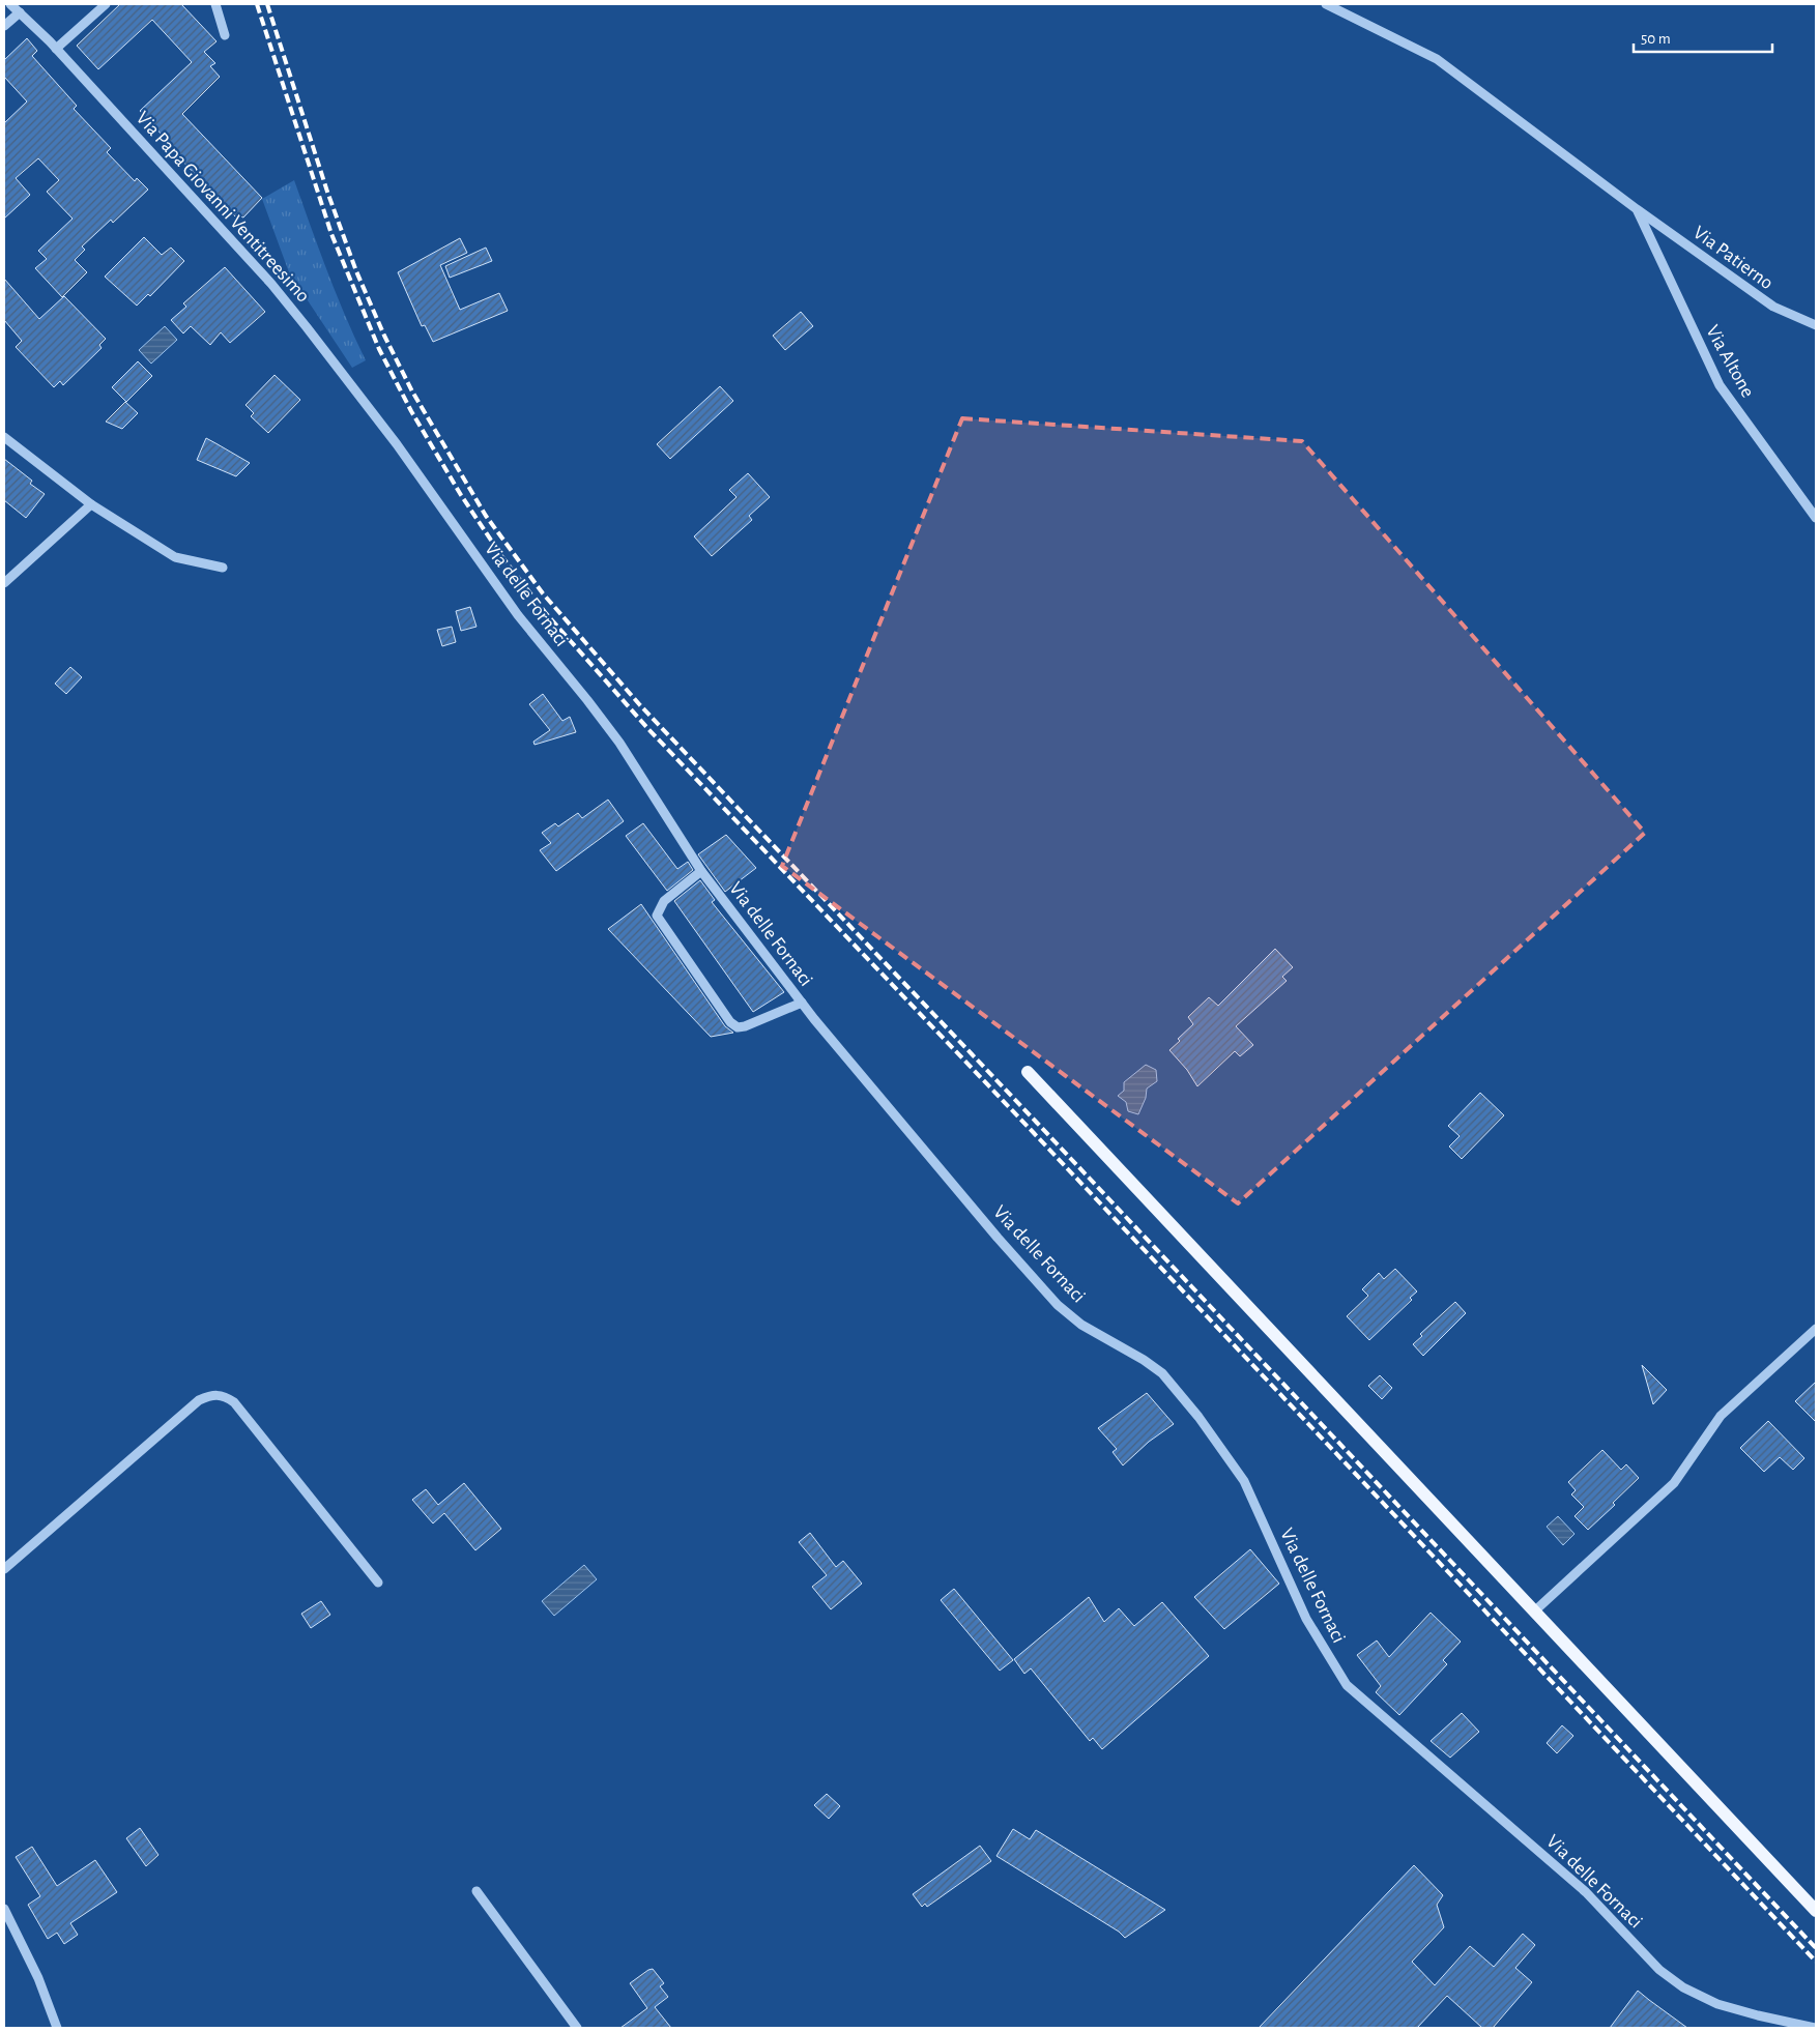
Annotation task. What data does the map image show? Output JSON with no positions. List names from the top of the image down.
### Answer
{
  "streets": {
    "street": [
      "Via Papa Giovanni Ventitreesimo",
      "Via Patierno",
      "Via Altone",
      "Via delle Fornaci"
    ]
  },
  "crossings": [
    ["Via Papa Giovanni Ventitreesimo", "Via delle Fornaci"],
    ["Via Patierno", "Via Altone"]
  ],
  "scale_bar": "50 m"
}
